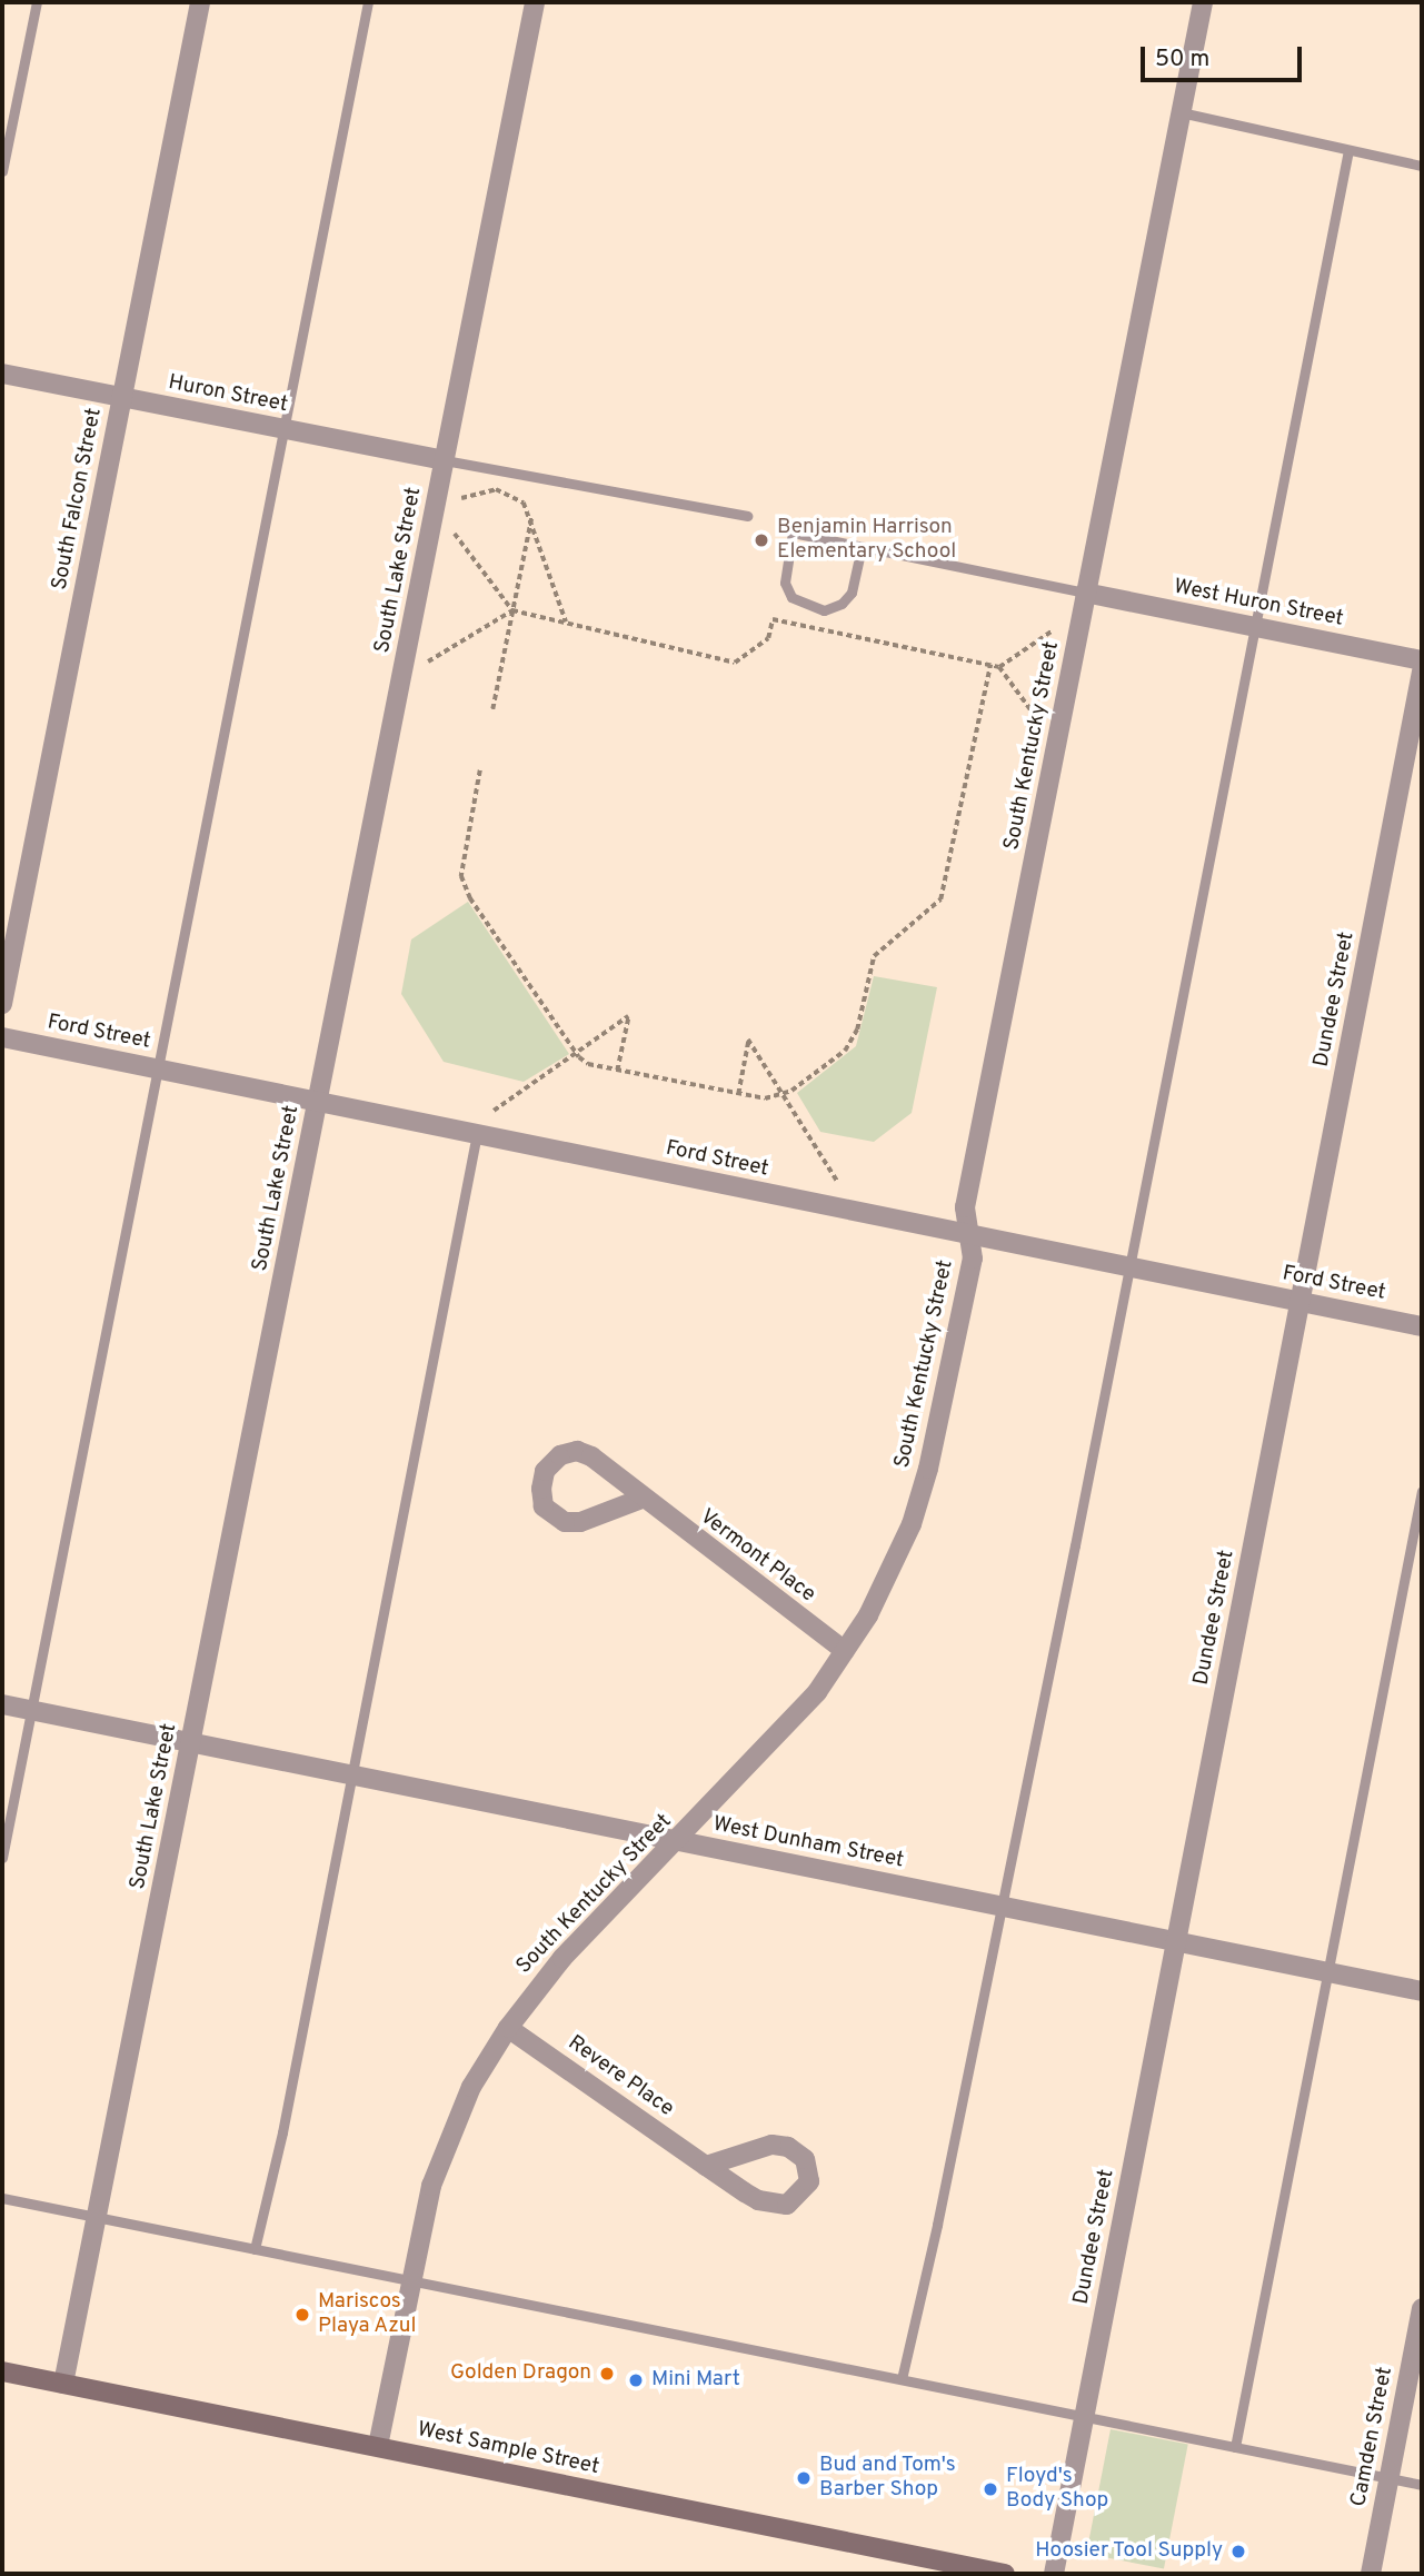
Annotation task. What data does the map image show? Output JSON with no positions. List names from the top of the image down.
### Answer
{
  "streets": {
    "main road": ["West Sample Street"],
    "street": [
      "Huron Street",
      "South Falcon Street",
      "South Lake Street",
      "West Huron Street",
      "South Kentucky Street",
      "Dundee Street",
      "Ford Street",
      "Vermont Place",
      "West Dunham Street",
      "Revere Place",
      "Camden Street"
    ]
  },
  "crossings": [
    ["Huron Street", "South Falcon Street"],
    ["Huron Street", "South Lake Street"],
    ["South Lake Street", "Ford Street"],
    ["South Lake Street", "West Dunham Street"],
    ["South Lake Street", "West Sample Street"],
    ["West Huron Street", "South Kentucky Street"],
    ["South Kentucky Street", "Ford Street"],
    ["South Kentucky Street", "Vermont Place"],
    ["South Kentucky Street", "West Dunham Street"],
    ["South Kentucky Street", "Revere Place"],
    ["South Kentucky Street", "West Sample Street"],
    ["Dundee Street", "Ford Street"],
    ["Dundee Street", "West Dunham Street"]
  ],
  "places": [
    "Benjamin Harrison Elementary School",
    "Mariscos Playa Azul",
    "Golden Dragon",
    "Mini Mart",
    "Bud and Tom's Barber Shop",
    "Floyd's Body Shop",
    "Hoosier Tool Supply"
  ],
  "scale_bar": "50 m"
}
